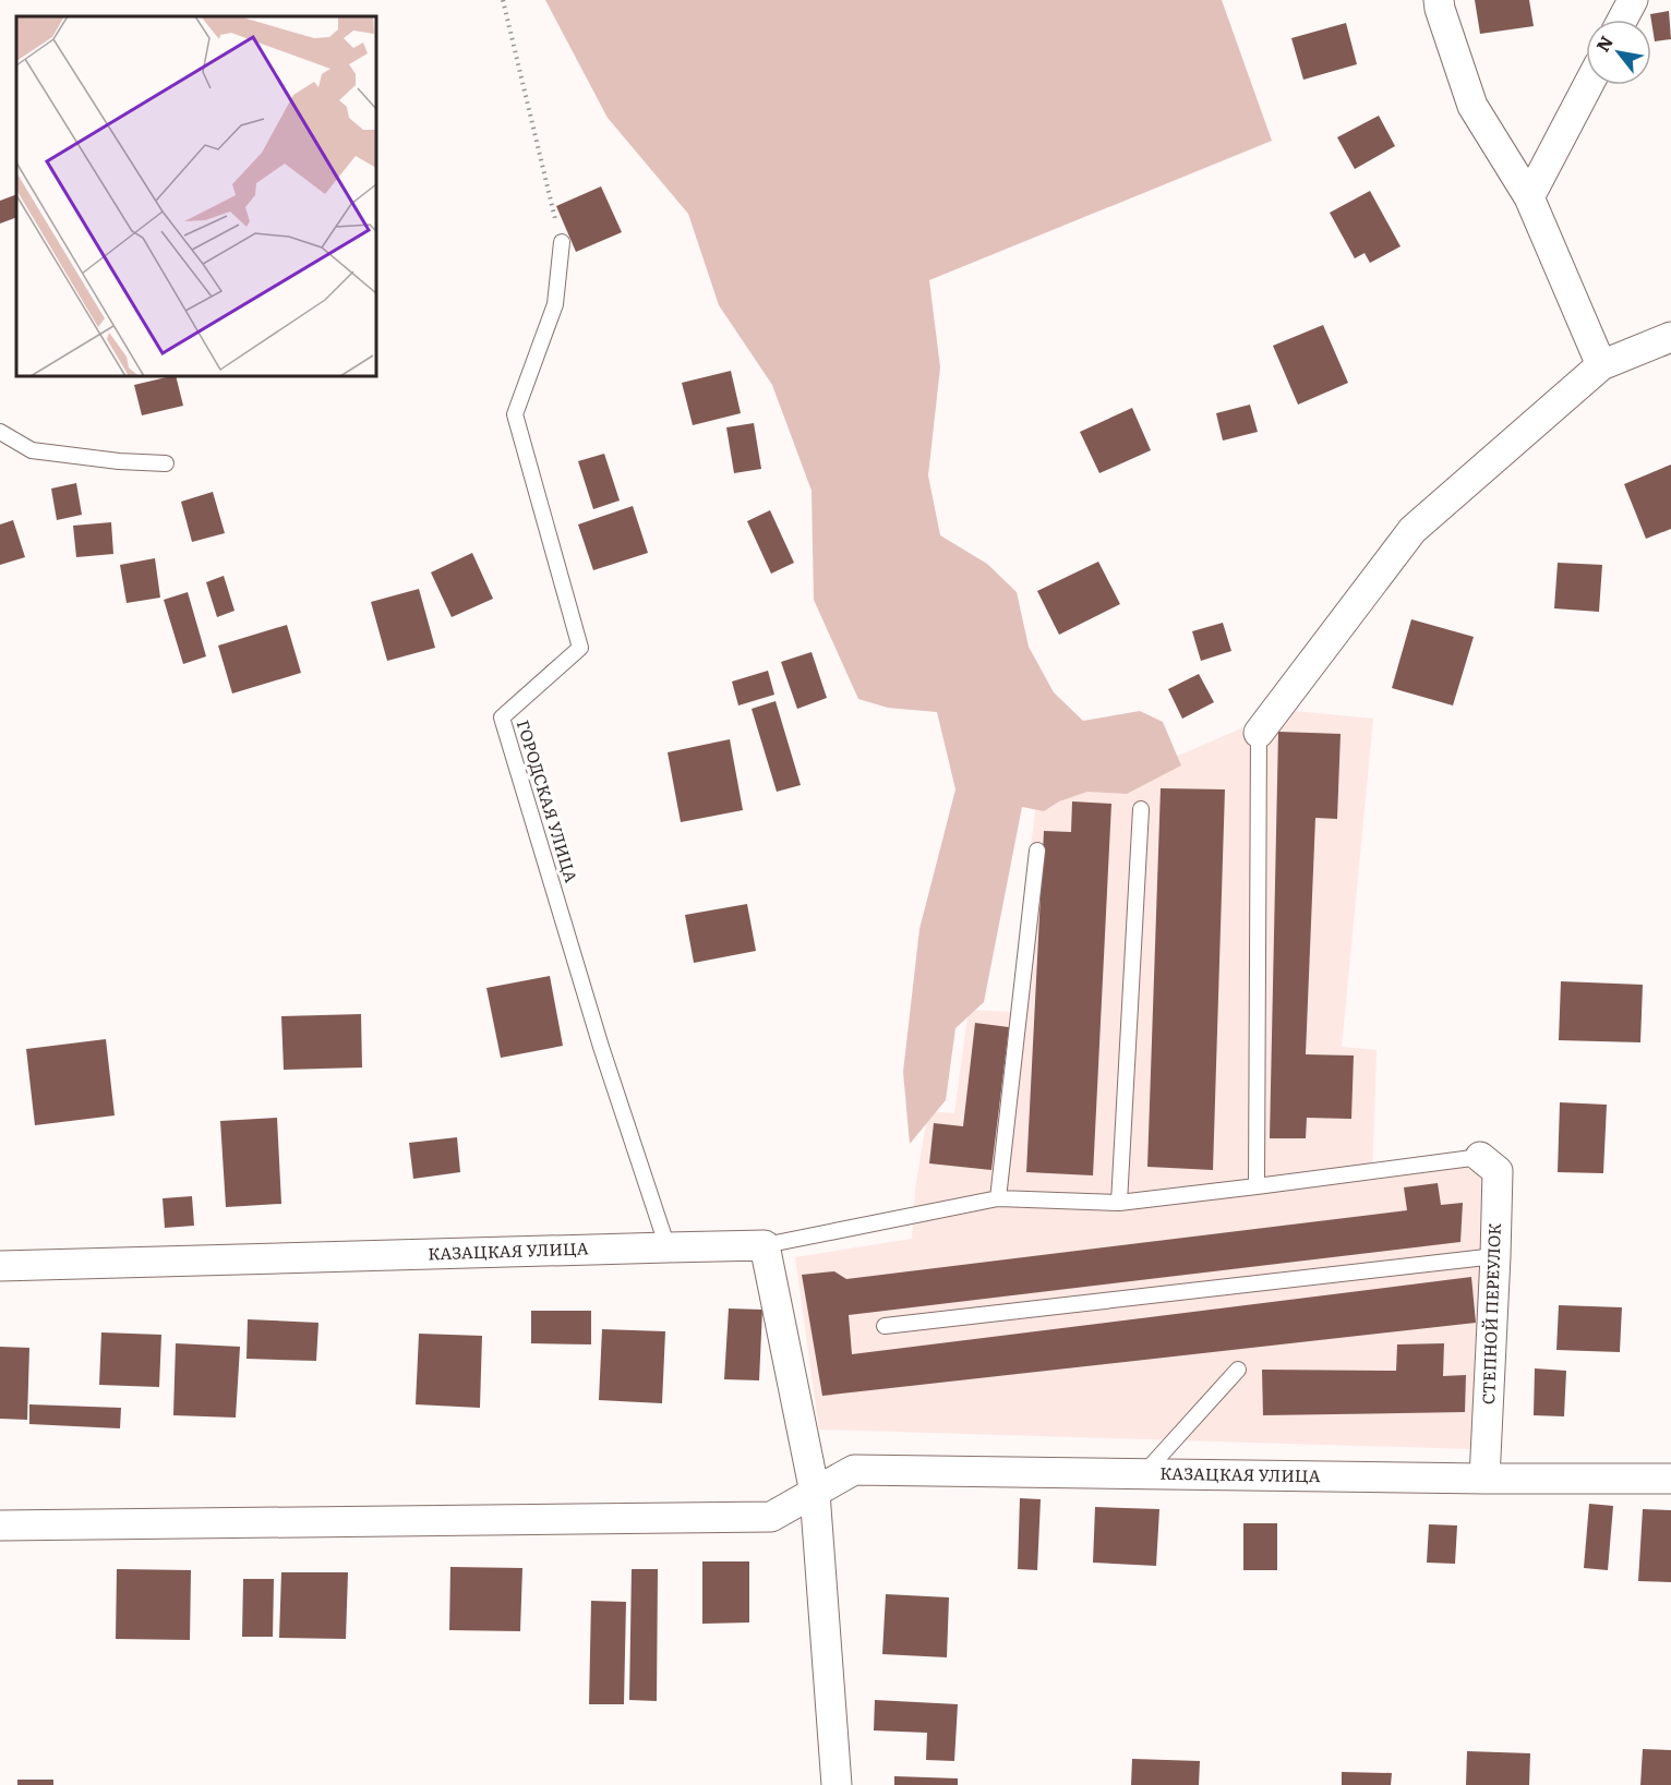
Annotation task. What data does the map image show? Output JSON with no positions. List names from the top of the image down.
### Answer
{
  "streets": {
    "street": ["КАЗАЦКАЯ УЛИЦА", "СТЕПНОЙ ПЕРЕУЛОК"],
    "lane": ["ГОРОДСКАЯ УЛИЦА"]
  },
  "crossings": [
    ["ГОРОДСКАЯ УЛИЦА", "КАЗАЦКАЯ УЛИЦА"],
    ["КАЗАЦКАЯ УЛИЦА", "СТЕПНОЙ ПЕРЕУЛОК"]
  ],
  "north": "top left"
}
